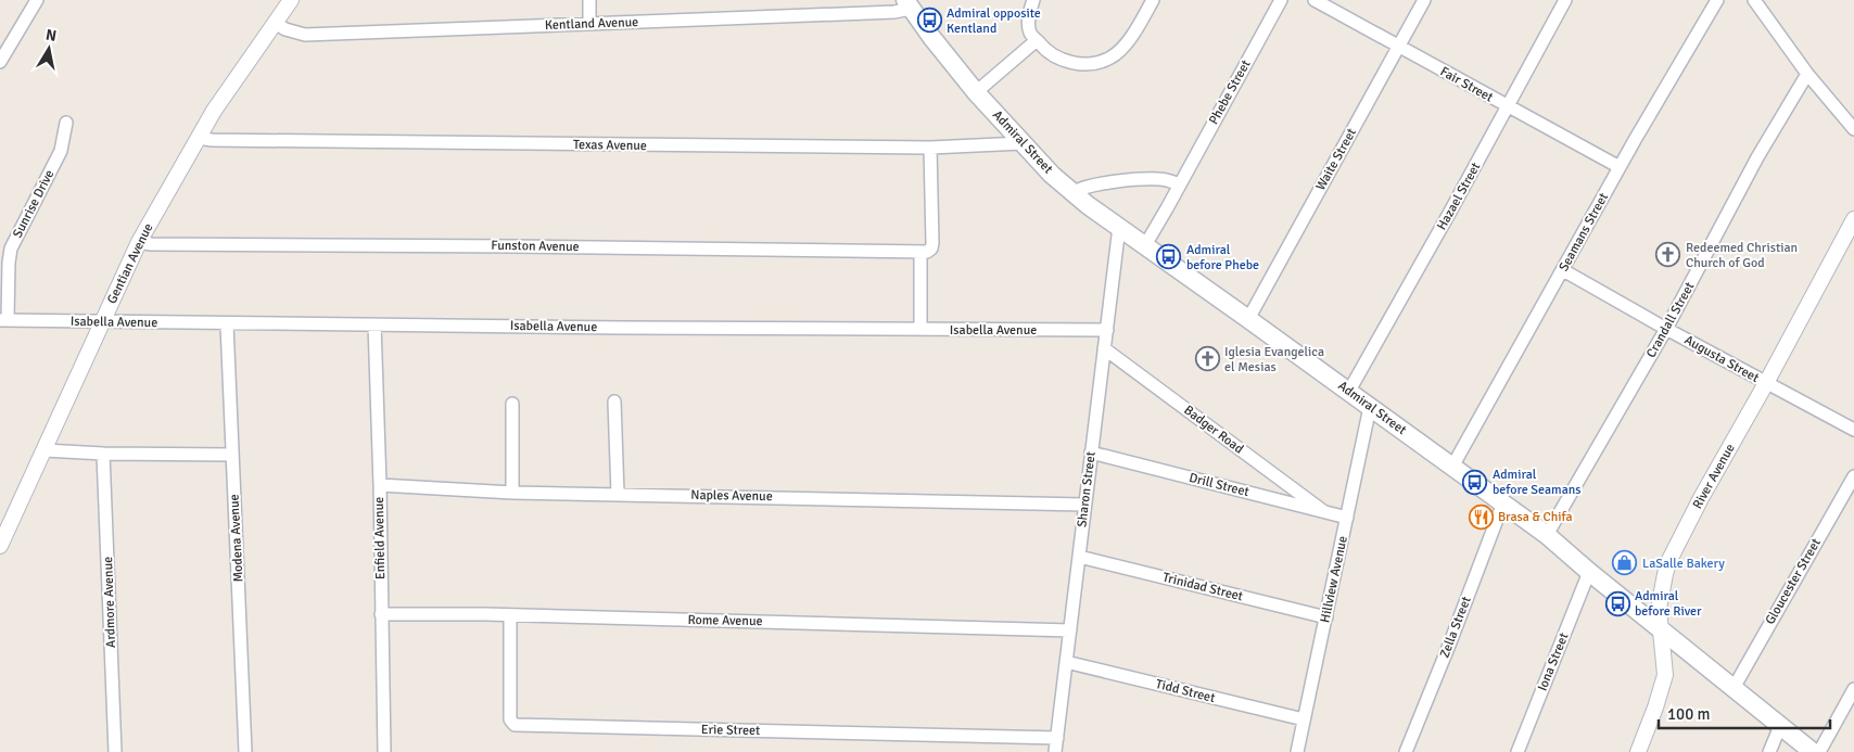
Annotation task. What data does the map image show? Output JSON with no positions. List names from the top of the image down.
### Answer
{
  "streets": {
    "main road": ["Admiral Street"],
    "street": [
      "Kentland Avenue",
      "Fair Street",
      "Phebe Street",
      "Texas Avenue",
      "Waite Street",
      "Hazael Street",
      "Sunrise Drive",
      "Seamans Street",
      "Funston Avenue",
      "Gentian Avenue",
      "Crandall Street",
      "Isabella Avenue",
      "Augusta Street",
      "Badger Road",
      "River Avenue",
      "Drill Street",
      "Sharon Street",
      "Naples Avenue",
      "Modena Avenue",
      "Enfield Avenue",
      "Hillview Avenue",
      "Gloucester Street",
      "Trinidad Street",
      "Ardmore Avenue",
      "Rome Avenue",
      "Zella Street",
      "Iona Street",
      "Tidd Street",
      "Erie Street"
    ]
  },
  "crossings": [
    ["Kentland Avenue", "Admiral Street"],
    ["Kentland Avenue", "Gentian Avenue"],
    ["Fair Street", "Waite Street"],
    ["Fair Street", "Hazael Street"],
    ["Fair Street", "Seamans Street"],
    ["Phebe Street", "Admiral Street"],
    ["Admiral Street", "Texas Avenue"],
    ["Admiral Street", "Waite Street"],
    ["Admiral Street", "Hazael Street"],
    ["Admiral Street", "Seamans Street"],
    ["Admiral Street", "Crandall Street"],
    ["Admiral Street", "River Avenue"],
    ["Admiral Street", "Hillview Avenue"],
    ["Admiral Street", "Gloucester Street"],
    ["Admiral Street", "Zella Street"],
    ["Admiral Street", "Iona Street"],
    ["Texas Avenue", "Gentian Avenue"],
    ["Sunrise Drive", "Isabella Avenue"],
    ["Seamans Street", "Augusta Street"],
    ["Funston Avenue", "Gentian Avenue"],
    ["Gentian Avenue", "Isabella Avenue"],
    ["Crandall Street", "Augusta Street"],
    ["Isabella Avenue", "Sharon Street"],
    ["Isabella Avenue", "Modena Avenue"],
    ["Isabella Avenue", "Enfield Avenue"],
    ["Augusta Street", "River Avenue"],
    ["Badger Road", "Drill Street"],
    ["Badger Road", "Sharon Street"],
    ["Drill Street", "Sharon Street"],
    ["Drill Street", "Hillview Avenue"],
    ["Sharon Street", "Naples Avenue"],
    ["Sharon Street", "Trinidad Street"],
    ["Sharon Street", "Rome Avenue"],
    ["Sharon Street", "Tidd Street"],
    ["Naples Avenue", "Enfield Avenue"],
    ["Enfield Avenue", "Rome Avenue"],
    ["Hillview Avenue", "Trinidad Street"],
    ["Hillview Avenue", "Tidd Street"],
    ["Rome Avenue", "Erie Street"]
  ],
  "places": {
    "bus stop": [
      "Admiral opposite Kentland",
      "Admiral before Phebe",
      "Admiral before Seamans",
      "Admiral before River"
    ],
    "church": ["Redeemed Christian Church of God", "Iglesia Evangelica el Mesias"],
    "restaurant": ["Brasa & Chifa"],
    "shop": ["LaSalle Bakery"]
  },
  "scale_bar": "100 m",
  "north": "top"
}
